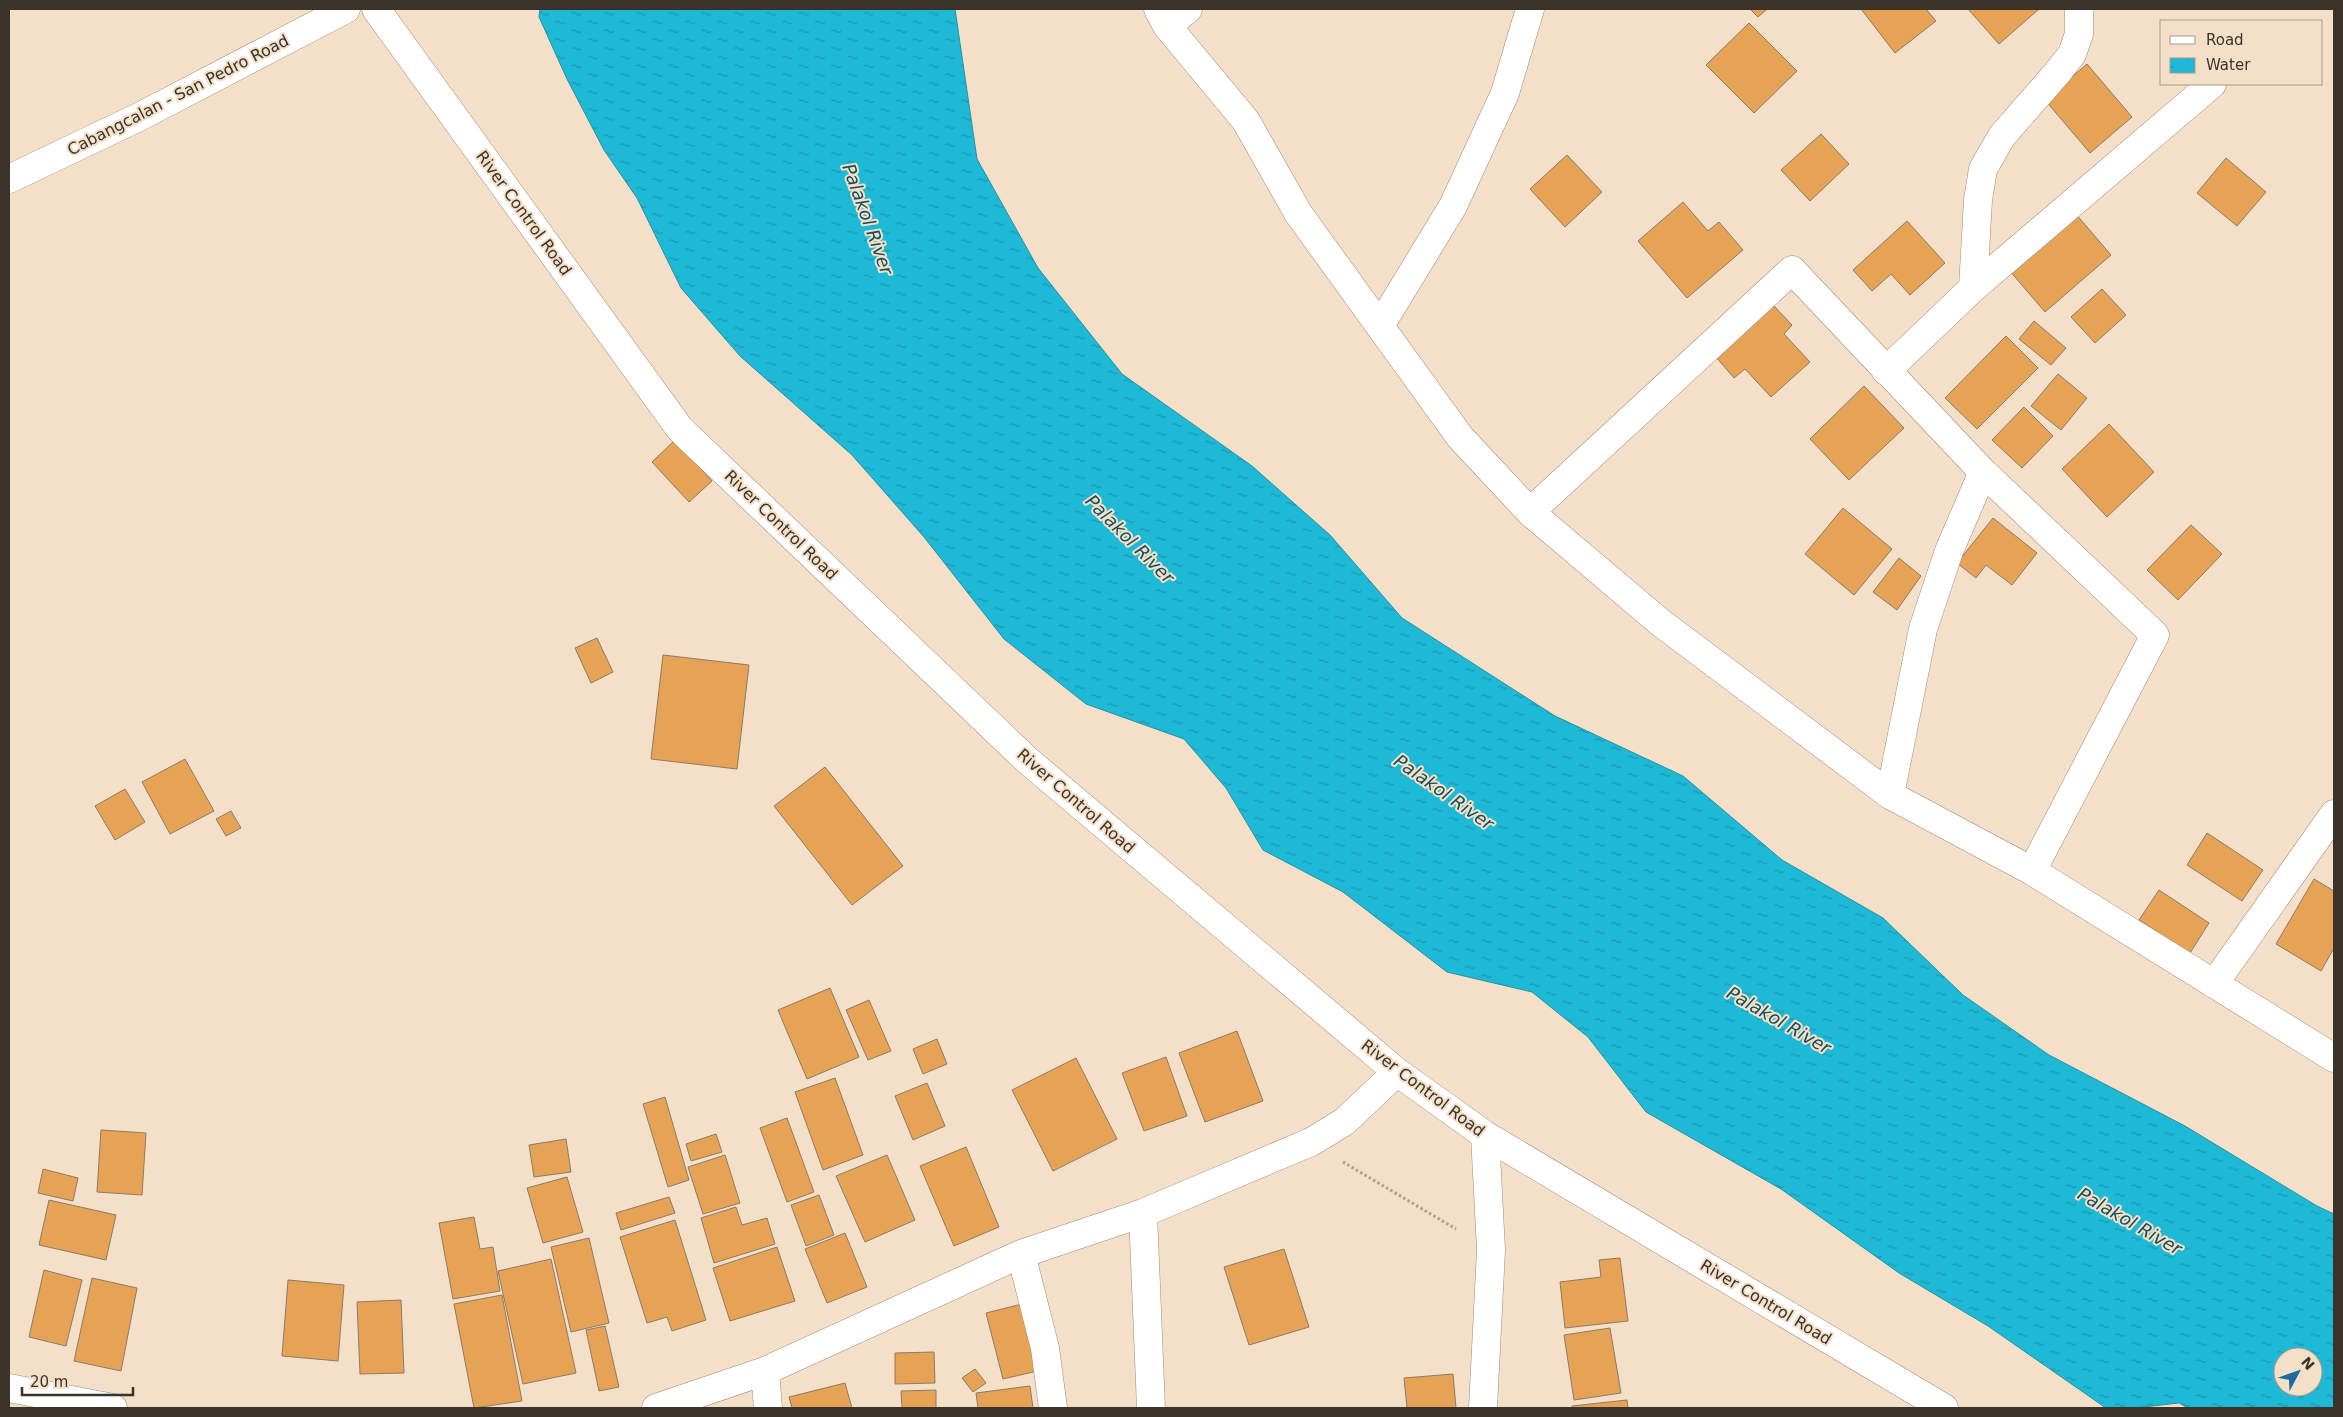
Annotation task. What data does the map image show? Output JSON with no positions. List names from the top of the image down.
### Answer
{
  "streets": {
    "street": ["Cabangcalan - San Pedro Road", "River Control Road"]
  },
  "water": ["Palakol River"],
  "legend": ["Road", "Water"],
  "scale_bar": "20 m",
  "north": "top right"
}
